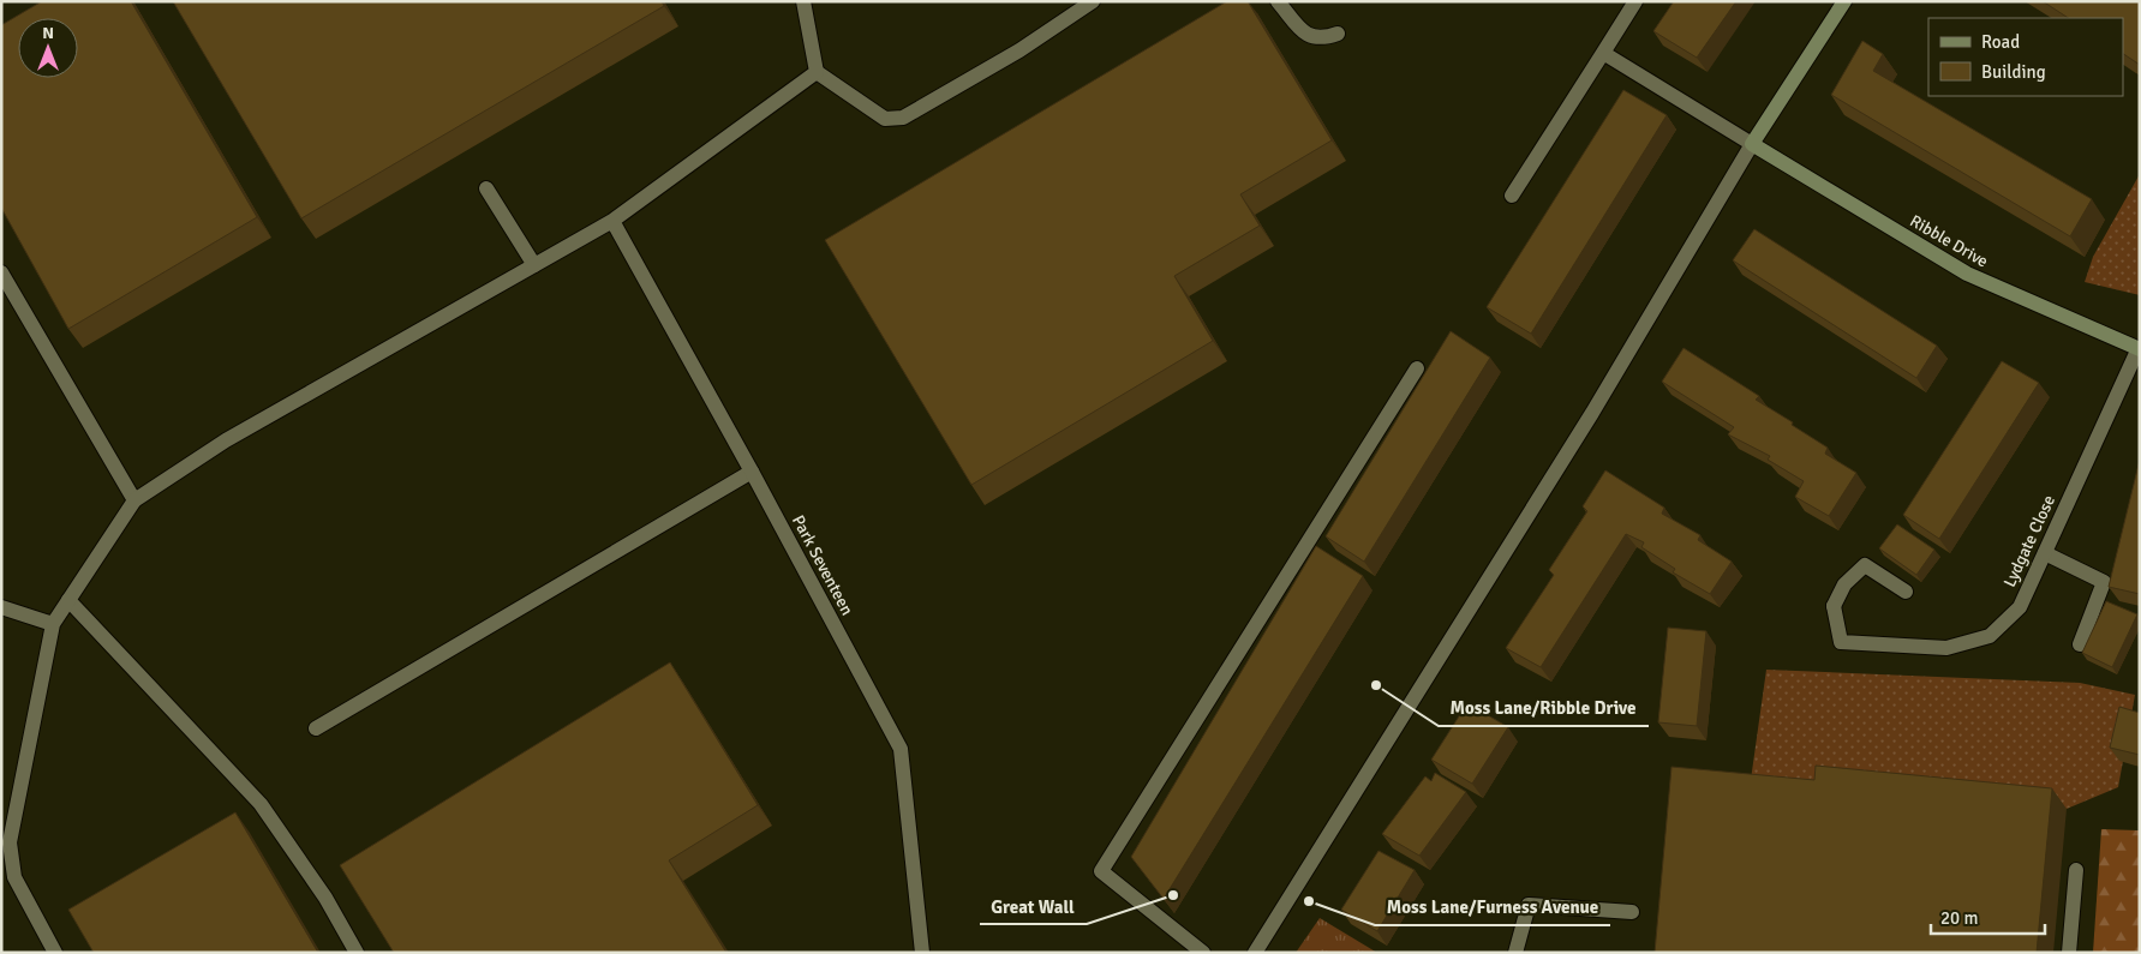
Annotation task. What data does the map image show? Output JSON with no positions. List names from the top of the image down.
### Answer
{
  "streets": {
    "street": ["Ribble Drive", "Lydgate Close", "Park Seventeen"]
  },
  "crossings": [
    ["Ribble Drive", "Lydgate Close"]
  ],
  "places": ["Moss Lane/Ribble Drive", "Great Wall", "Moss Lane/Furness Avenue"],
  "legend": ["Road", "Building"],
  "scale_bar": "20 m",
  "north": "top"
}
